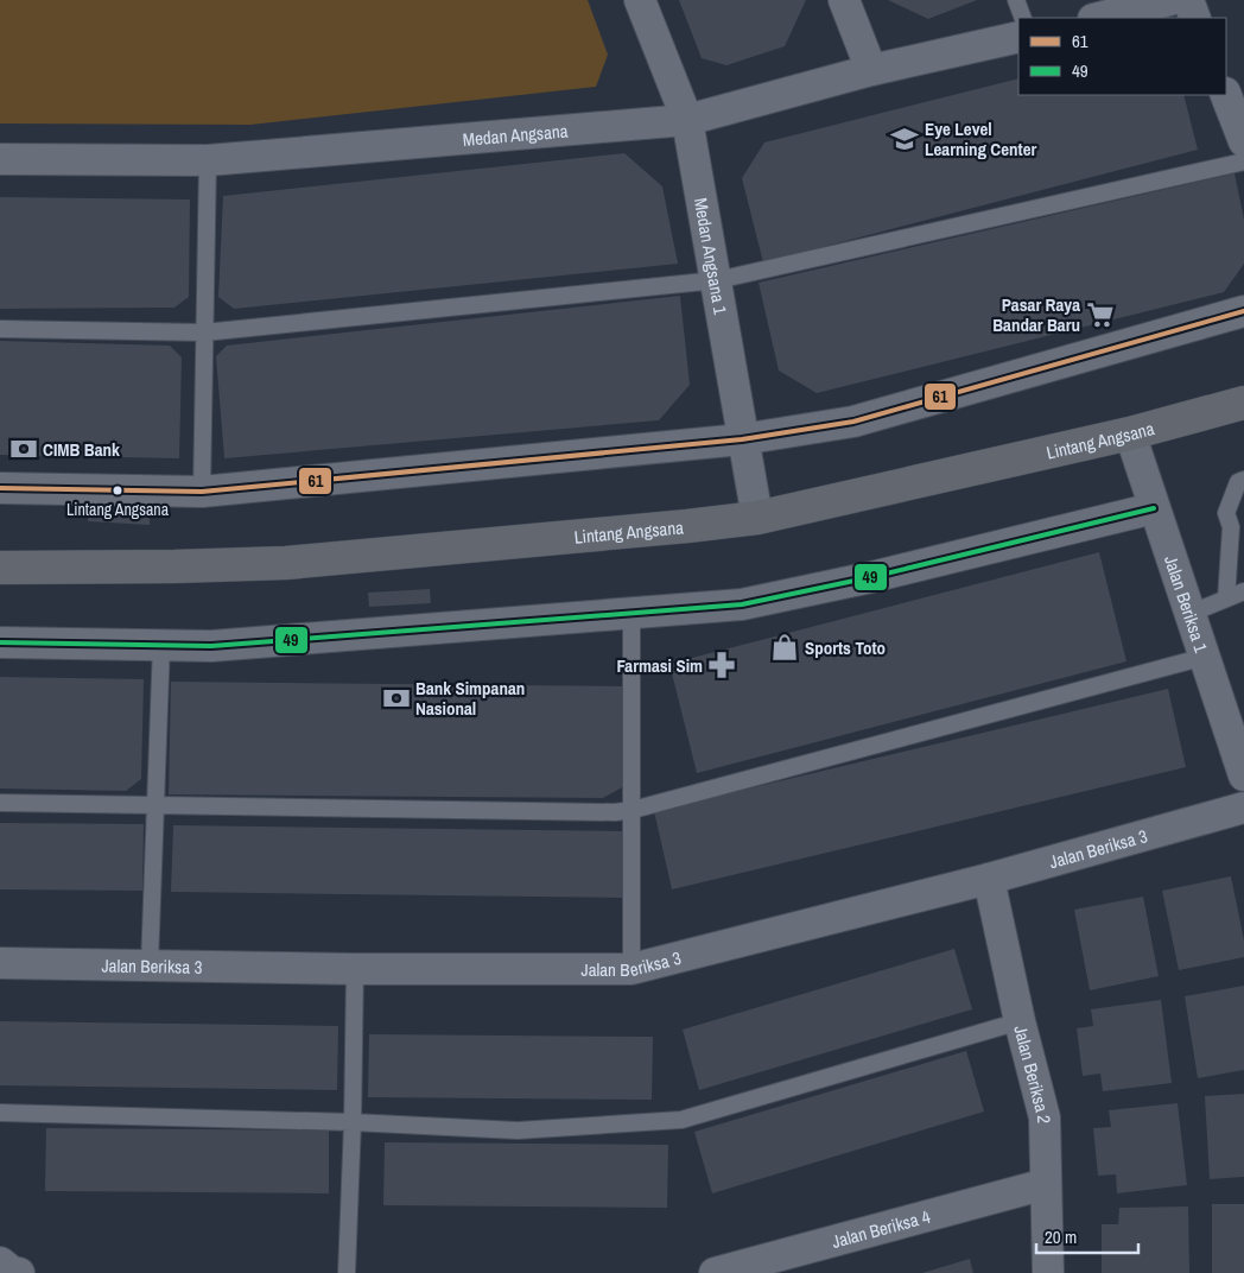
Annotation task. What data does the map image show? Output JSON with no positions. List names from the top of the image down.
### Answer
{
  "streets": {
    "main road": ["Lintang Angsana"],
    "street": [
      "Medan Angsana",
      "Medan Angsana 1",
      "Jalan Beriksa 1",
      "Jalan Beriksa 3",
      "Jalan Beriksa 2",
      "Jalan Beriksa 4"
    ]
  },
  "crossings": [
    ["Medan Angsana", "Medan Angsana 1"],
    ["Medan Angsana 1", "Lintang Angsana"],
    ["Lintang Angsana", "Jalan Beriksa 1"],
    ["Jalan Beriksa 3", "Jalan Beriksa 2"],
    ["Jalan Beriksa 2", "Jalan Beriksa 4"]
  ],
  "places": {
    "school or university": ["Eye Level Learning Center"],
    "supermarket": ["Pasar Raya Bandar Baru"],
    "bank": ["CIMB Bank", "Bank Simpanan Nasional"],
    "other": ["Lintang Angsana"],
    "shop": ["Sports Toto"],
    "pharmacy": ["Farmasi Sim"]
  },
  "lines": ["transit line 61", "transit line 49"],
  "legend": ["61", "49"],
  "scale_bar": "20 m"
}
